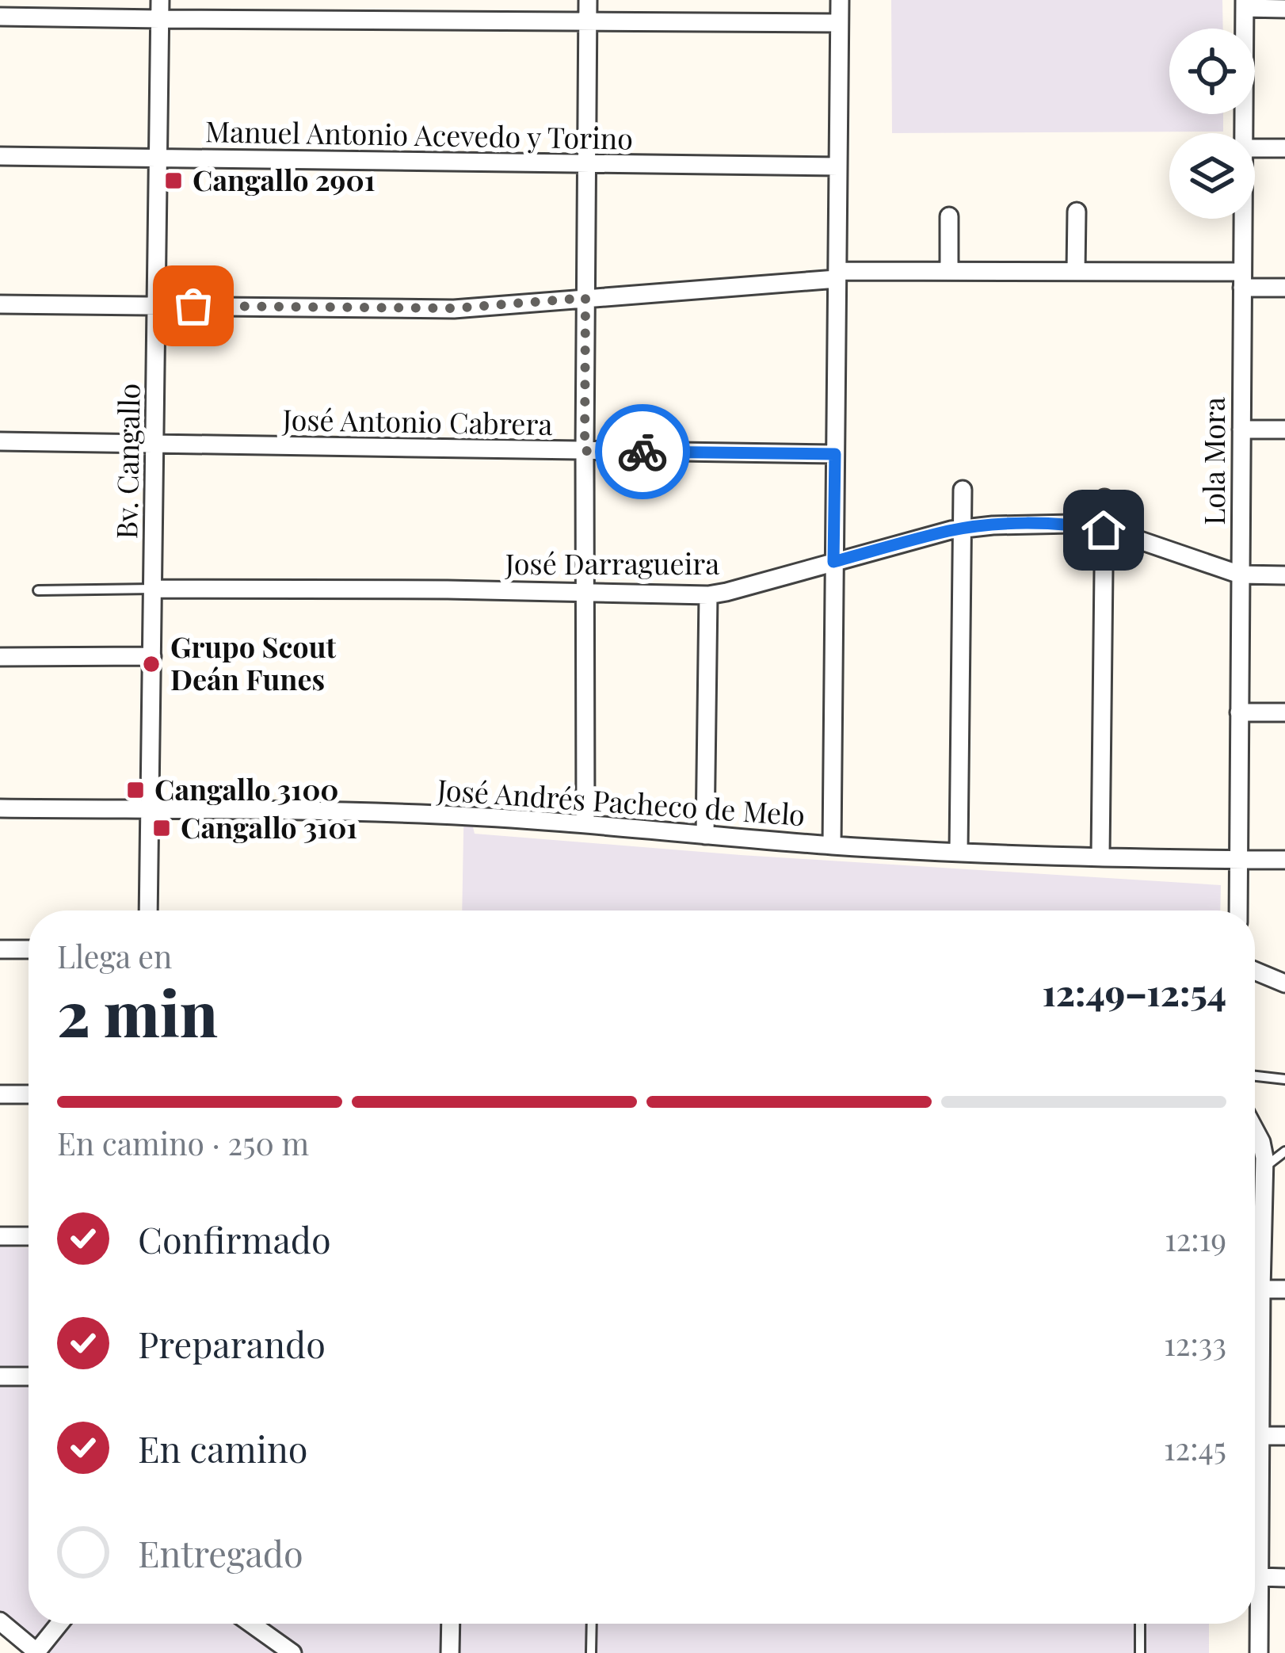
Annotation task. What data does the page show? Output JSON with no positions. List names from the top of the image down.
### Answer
{
  "streets": {
    "street": [
      "Manuel Antonio Acevedo y Torino",
      "José Antonio Cabrera",
      "Bv. Cangallo",
      "Lola Mora",
      "José Darragueira",
      "José Andrés Pacheco de Melo"
    ]
  },
  "crossings": [
    ["Manuel Antonio Acevedo y Torino", "Bv. Cangallo"],
    ["José Antonio Cabrera", "Bv. Cangallo"],
    ["Bv. Cangallo", "José Darragueira"],
    ["Bv. Cangallo", "José Andrés Pacheco de Melo"],
    ["Lola Mora", "José Darragueira"],
    ["Lola Mora", "José Andrés Pacheco de Melo"]
  ],
  "places": {
    "transit": ["Cangallo 2901", "Cangallo 3100", "Cangallo 3101"],
    "other": ["Grupo Scout Deán Funes"]
  },
  "page": {
    "heading": ["2 min", "Llega en", "12:49–12:54"],
    "bar": "En camino · 250 m",
    "list": [
      ["Confirmado", "12:19"],
      ["Preparando", "12:33"],
      ["En camino", "12:45"],
      "Entregado"
    ]
  }
}
